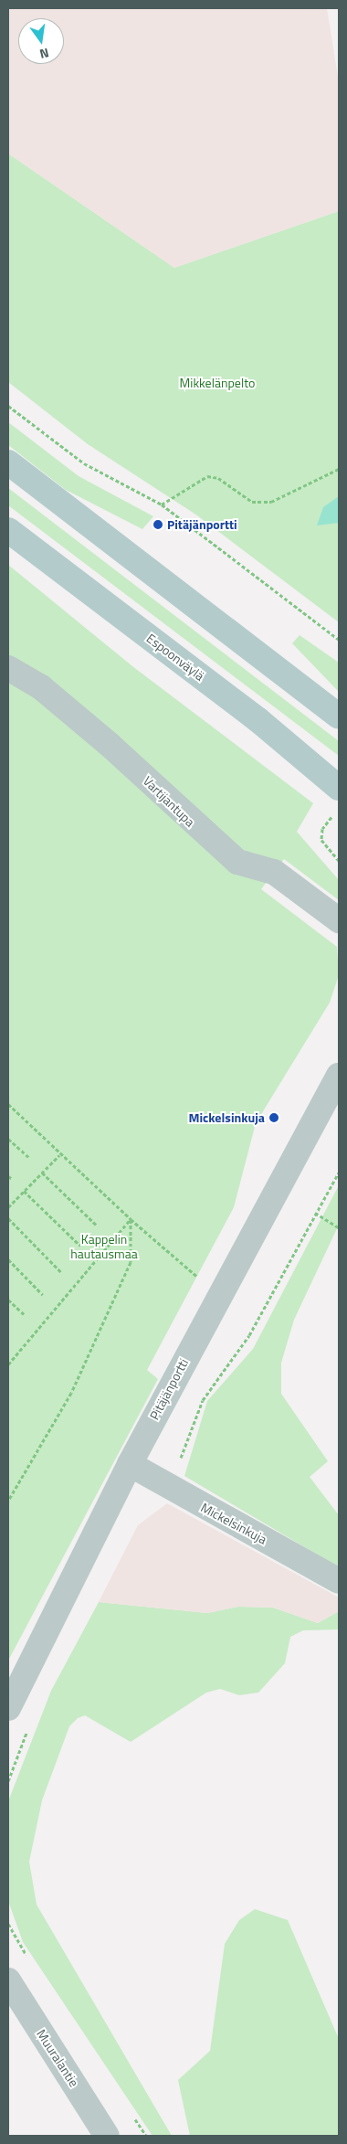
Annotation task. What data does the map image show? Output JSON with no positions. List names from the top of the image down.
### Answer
{
  "streets": {
    "main road": ["Espoonväylä"],
    "street": [
      "Vartijantupa",
      "Pitäjänportti",
      "Mickelsinkuja",
      "Muuralantie"
    ]
  },
  "crossings": [
    ["Pitäjänportti", "Mickelsinkuja"]
  ],
  "parks": ["Mikkelänpelto", "Kappelin hautausmaa"],
  "places": ["Pitäjänportti", "Mickelsinkuja"],
  "north": "bottom"
}
